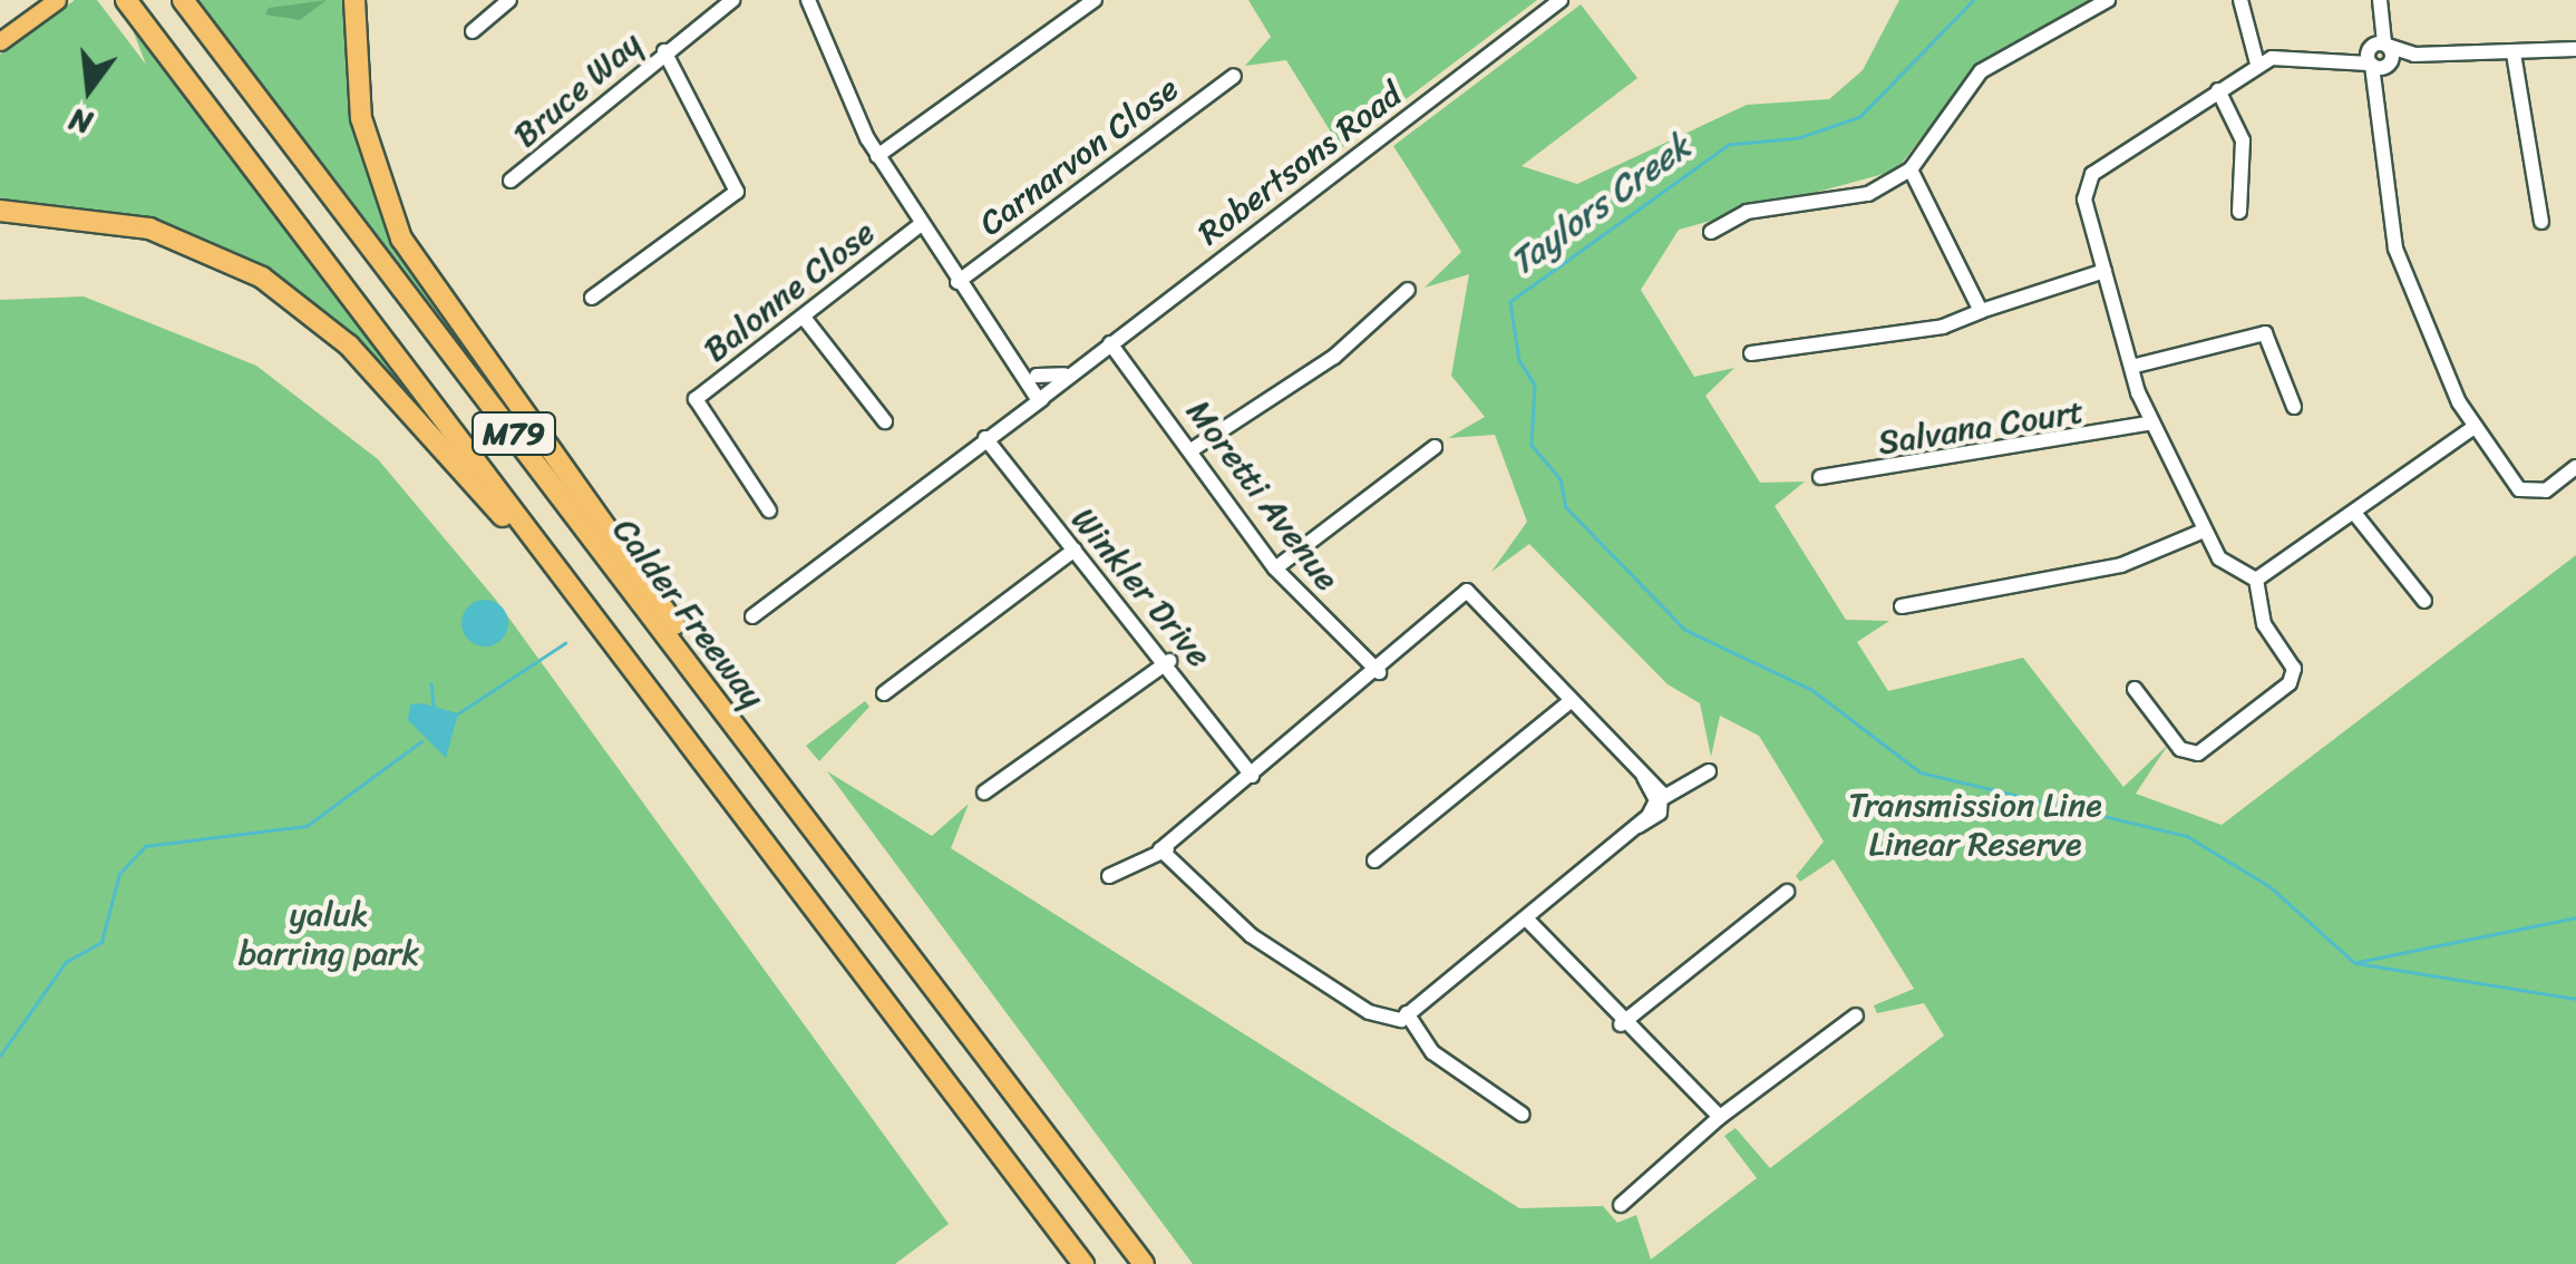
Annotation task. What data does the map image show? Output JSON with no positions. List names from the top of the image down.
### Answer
{
  "streets": {
    "highway": ["M79", "Calder Freeway"],
    "street": [
      "Bruce Way",
      "Carnarvon Close",
      "Robertsons Road",
      "Balonne Close",
      "Salvana Court",
      "Moretti Avenue",
      "Winkler Drive"
    ]
  },
  "crossings": [
    ["Robertsons Road", "Moretti Avenue"]
  ],
  "water": ["Taylors Creek"],
  "parks": ["Transmission Line Linear Reserve", "yaluk barring park"],
  "north": "bottom"
}
